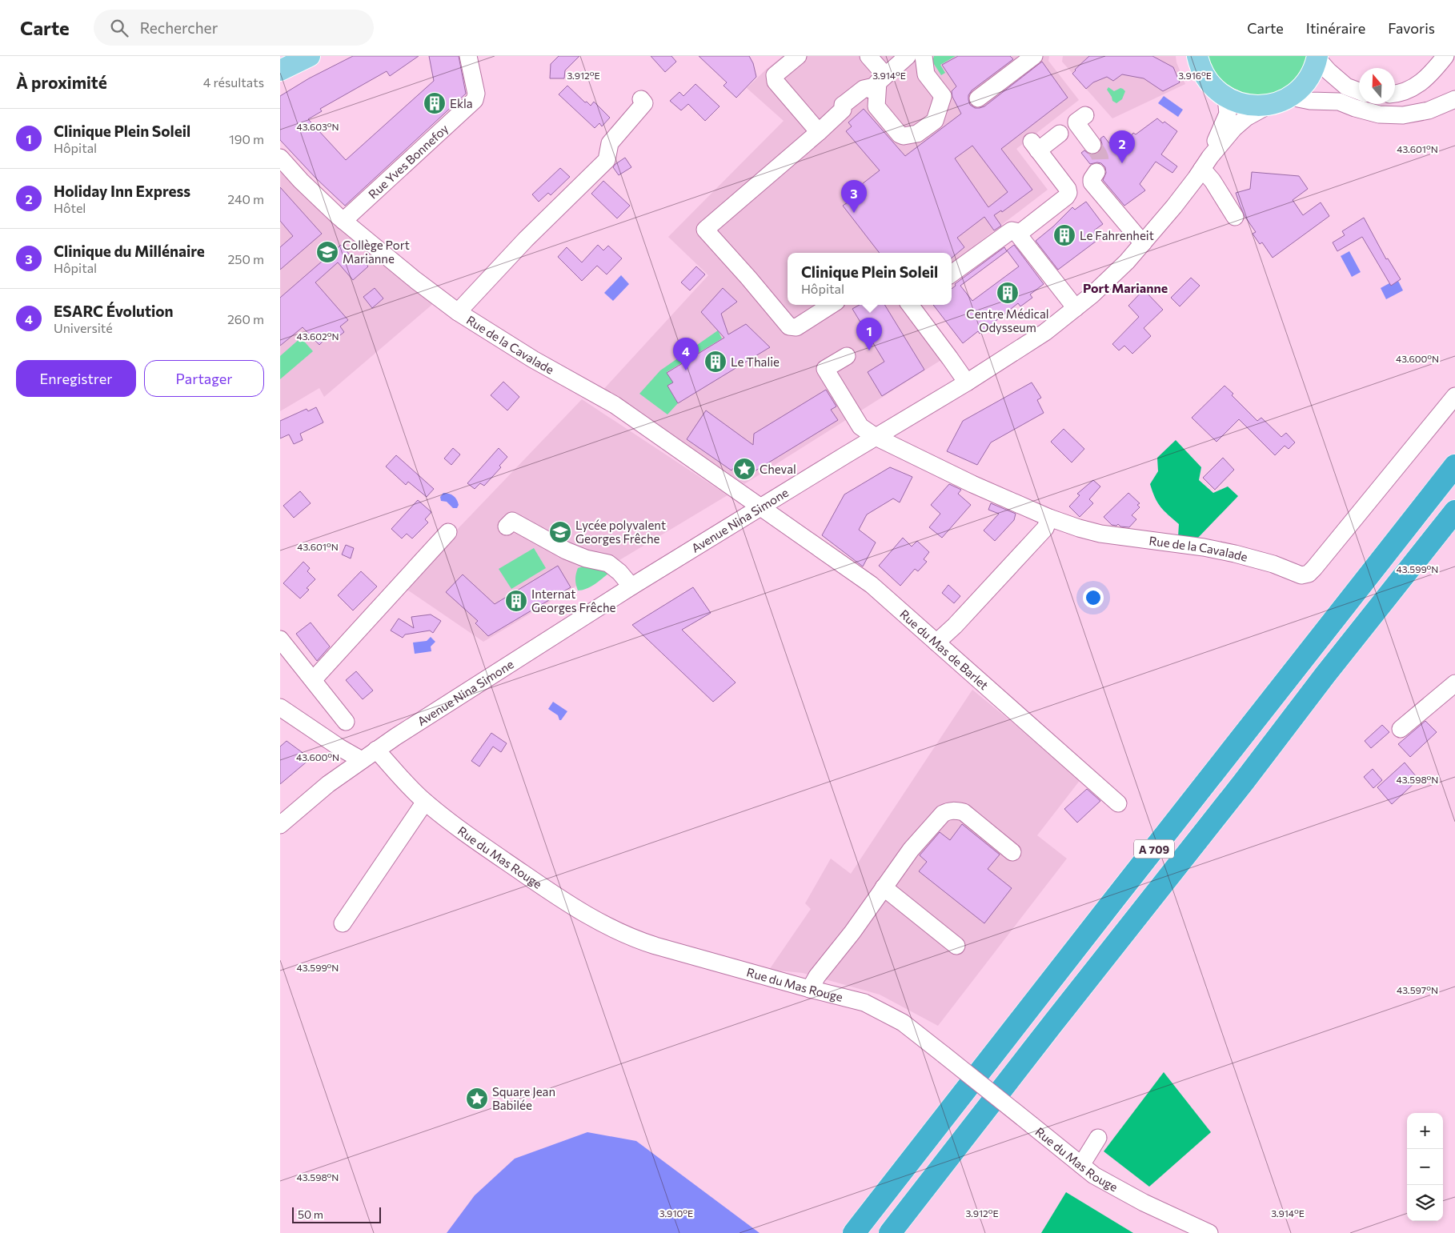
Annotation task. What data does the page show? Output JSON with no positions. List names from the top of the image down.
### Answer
{
  "streets": {
    "highway": ["A 709"],
    "street": [
      "Rue Yves Bonnefoy",
      "Rue de la Cavalade",
      "Avenue Nina Simone",
      "Rue du Mas de Barlet",
      "Rue du Mas Rouge"
    ]
  },
  "crossings": [
    ["Rue Yves Bonnefoy", "Rue de la Cavalade"],
    ["Rue de la Cavalade", "Avenue Nina Simone"],
    ["Rue de la Cavalade", "Rue du Mas de Barlet"],
    ["Avenue Nina Simone", "Rue du Mas de Barlet"],
    ["Avenue Nina Simone", "Rue du Mas Rouge"]
  ],
  "districts": ["Port Marianne"],
  "places": {
    "building": [
      "Ekla",
      "Le Fahrenheit",
      "Centre Médical Odysseum",
      "Le Thalie",
      "Internat Georges Frêche"
    ],
    "school or university": ["Collège Port Marianne", "Lycée polyvalent Georges Frêche"],
    "place": ["Cheval", "Square Jean Babilée"]
  },
  "scale_bar": "50 m",
  "north": "top",
  "page": {
    "header": "Carte",
    "search": "Rechercher",
    "nav": ["Carte", "Itinéraire", "Favoris"],
    "heading": ["À proximité", "4 résultats"],
    "list": [
      {
        "mark": "1",
        "name": "Clinique Plein Soleil",
        "note": "Hôpital",
        "value": "190 m"
      },
      {
        "mark": "2",
        "name": "Holiday Inn Express",
        "note": "Hôtel",
        "value": "240 m"
      },
      {
        "mark": "3",
        "name": "Clinique du Millénaire",
        "note": "Hôpital",
        "value": "250 m"
      },
      {
        "mark": "4",
        "name": "ESARC Évolution",
        "note": "Université",
        "value": "260 m"
      }
    ],
    "pins": [
      "2",
      "3",
      "1",
      "4"
    ],
    "popup": ["Clinique Plein Soleil", "Hôpital"],
    "buttons": ["Enregistrer", "Partager"],
    "map_buttons": ["+", "−"],
    "scale": "50 m"
  },
  "coordinates": [
    "3.912°E",
    "3.914°E",
    "3.916°E",
    "43.603°N",
    "43.601°N",
    "43.602°N",
    "43.600°N",
    "43.599°N",
    "43.598°N",
    "43.597°N",
    "3.910°E"
  ]
}
